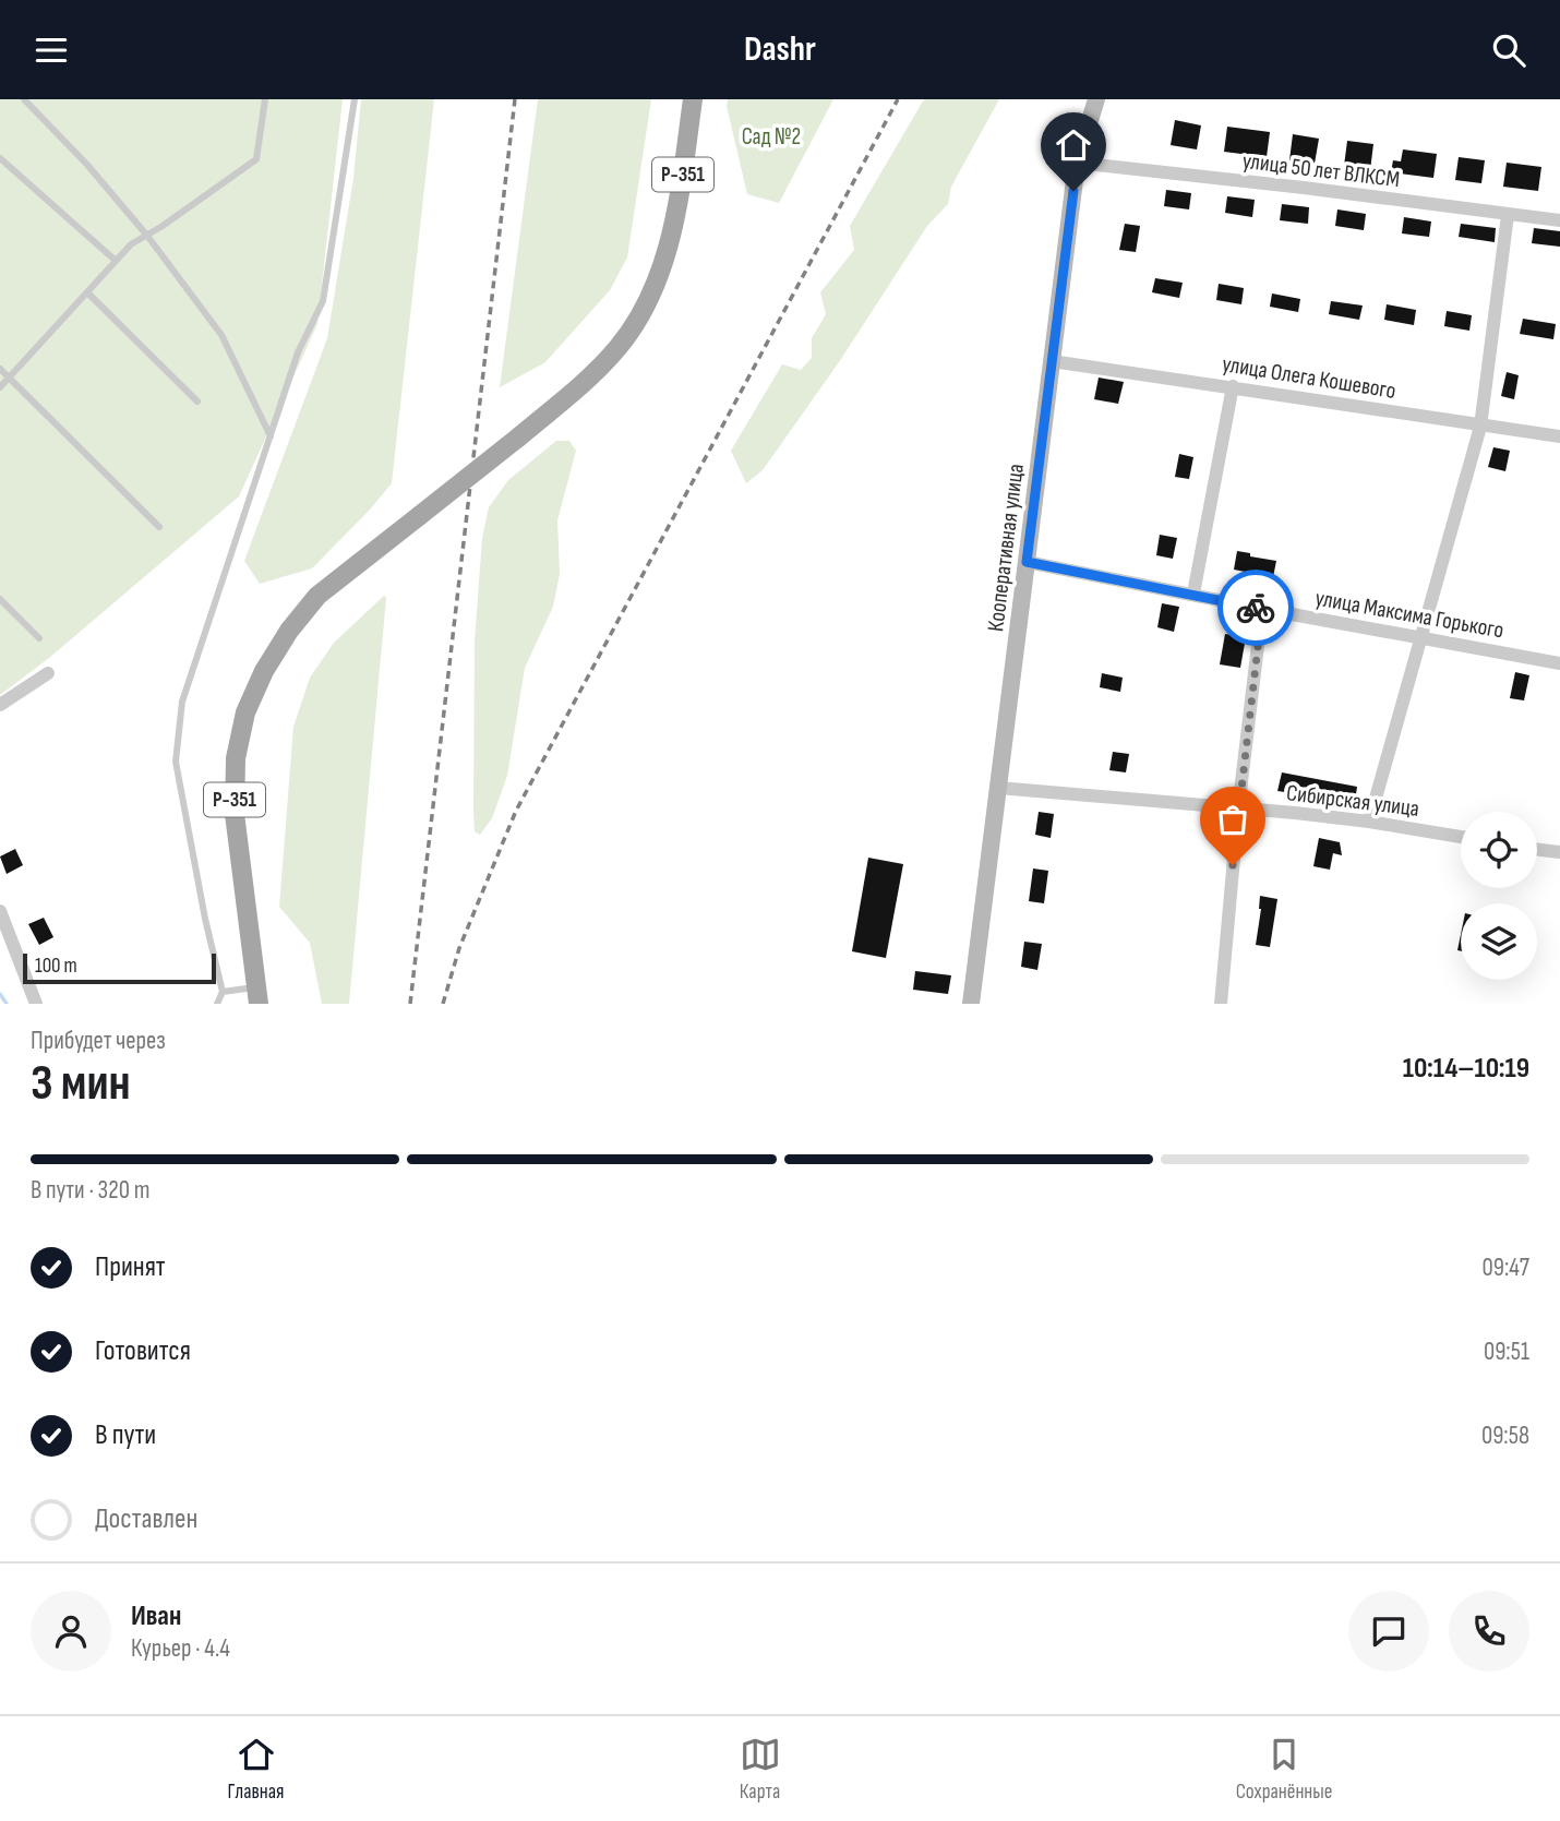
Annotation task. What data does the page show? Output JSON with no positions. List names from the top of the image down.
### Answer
{
  "streets": {
    "main road": ["Р-351", "Кооперативная улица"],
    "street": [
      "улица 50 лет ВЛКСМ",
      "улица Олега Кошевого",
      "улица Максима Горького",
      "Сибирская улица"
    ]
  },
  "crossings": [
    ["улица 50 лет ВЛКСМ", "Кооперативная улица"],
    ["улица Олега Кошевого", "Кооперативная улица"],
    ["Кооперативная улица", "улица Максима Горького"],
    ["Кооперативная улица", "Сибирская улица"]
  ],
  "parks": ["Сад №2"],
  "scale_bar": "100 m",
  "page": {
    "header": "Dashr",
    "scale": "100 m",
    "heading": ["3 мин", "Прибудет через", "10:14–10:19"],
    "panel": ["Иван", "Курьер · 4.4"],
    "bar": "В пути · 320 m",
    "list": [
      ["Принят", "09:47"],
      ["Готовится", "09:51"],
      ["В пути", "09:58"],
      "Доставлен"
    ],
    "tabs": ["Главная", "Карта", "Сохранённые"]
  }
}
